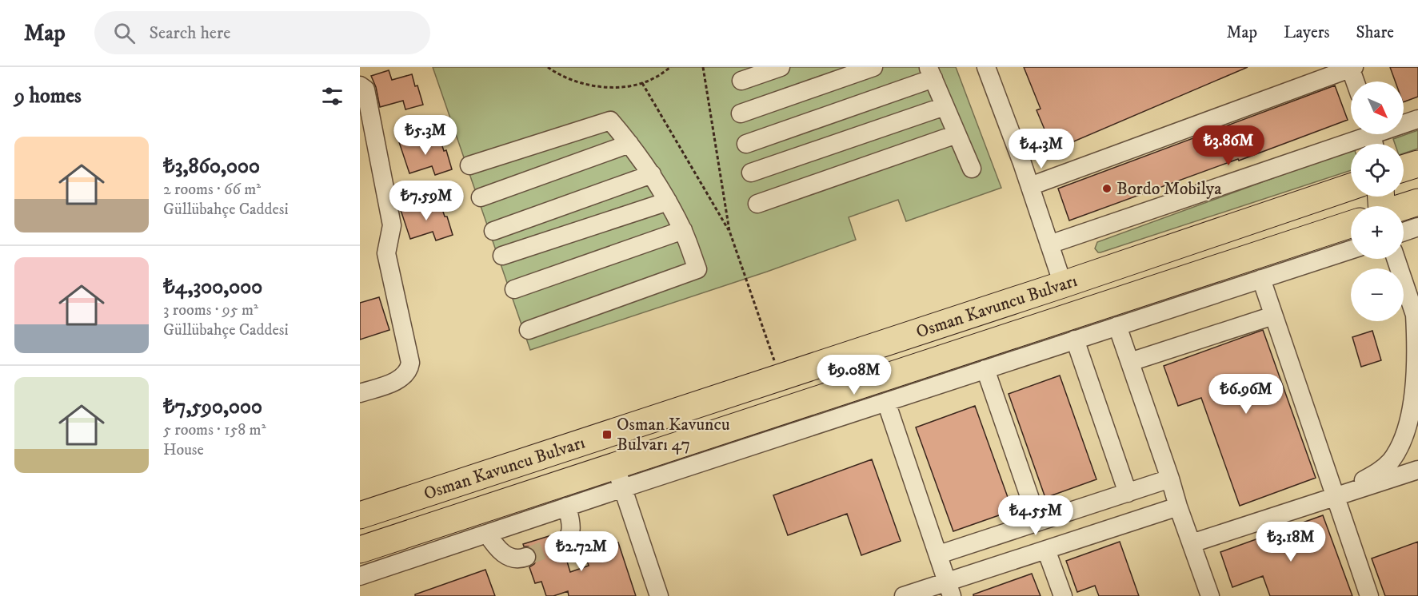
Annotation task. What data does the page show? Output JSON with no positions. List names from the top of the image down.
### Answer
{
  "streets": {
    "highway": ["Osman Kavuncu Bulvarı"]
  },
  "places": {
    "other": ["Bordo Mobilya"],
    "transit": ["Osman Kavuncu Bulvarı 47"]
  },
  "north": "bottom right",
  "page": {
    "header": "Map",
    "search": "Search here",
    "nav": ["Map", "Layers", "Share"],
    "heading": "9 homes",
    "map_buttons": ["+", "−"],
    "price": [
      "₺5.3M",
      "₺3.86M",
      "₺4.3M",
      "₺7.59M",
      "₺9.08M",
      "₺6.96M",
      "₺4.55M",
      "₺3.18M",
      "₺2.72M"
    ],
    "list": [
      {
        "name": "₺3,860,000",
        "note": "2 rooms · 66 m² · Güllübahçe Caddesi"
      },
      {
        "name": "₺4,300,000",
        "note": "3 rooms · 95 m² · Güllübahçe Caddesi"
      },
      {
        "name": "₺7,590,000",
        "note": "5 rooms · 158 m² · House"
      }
    ]
  }
}
